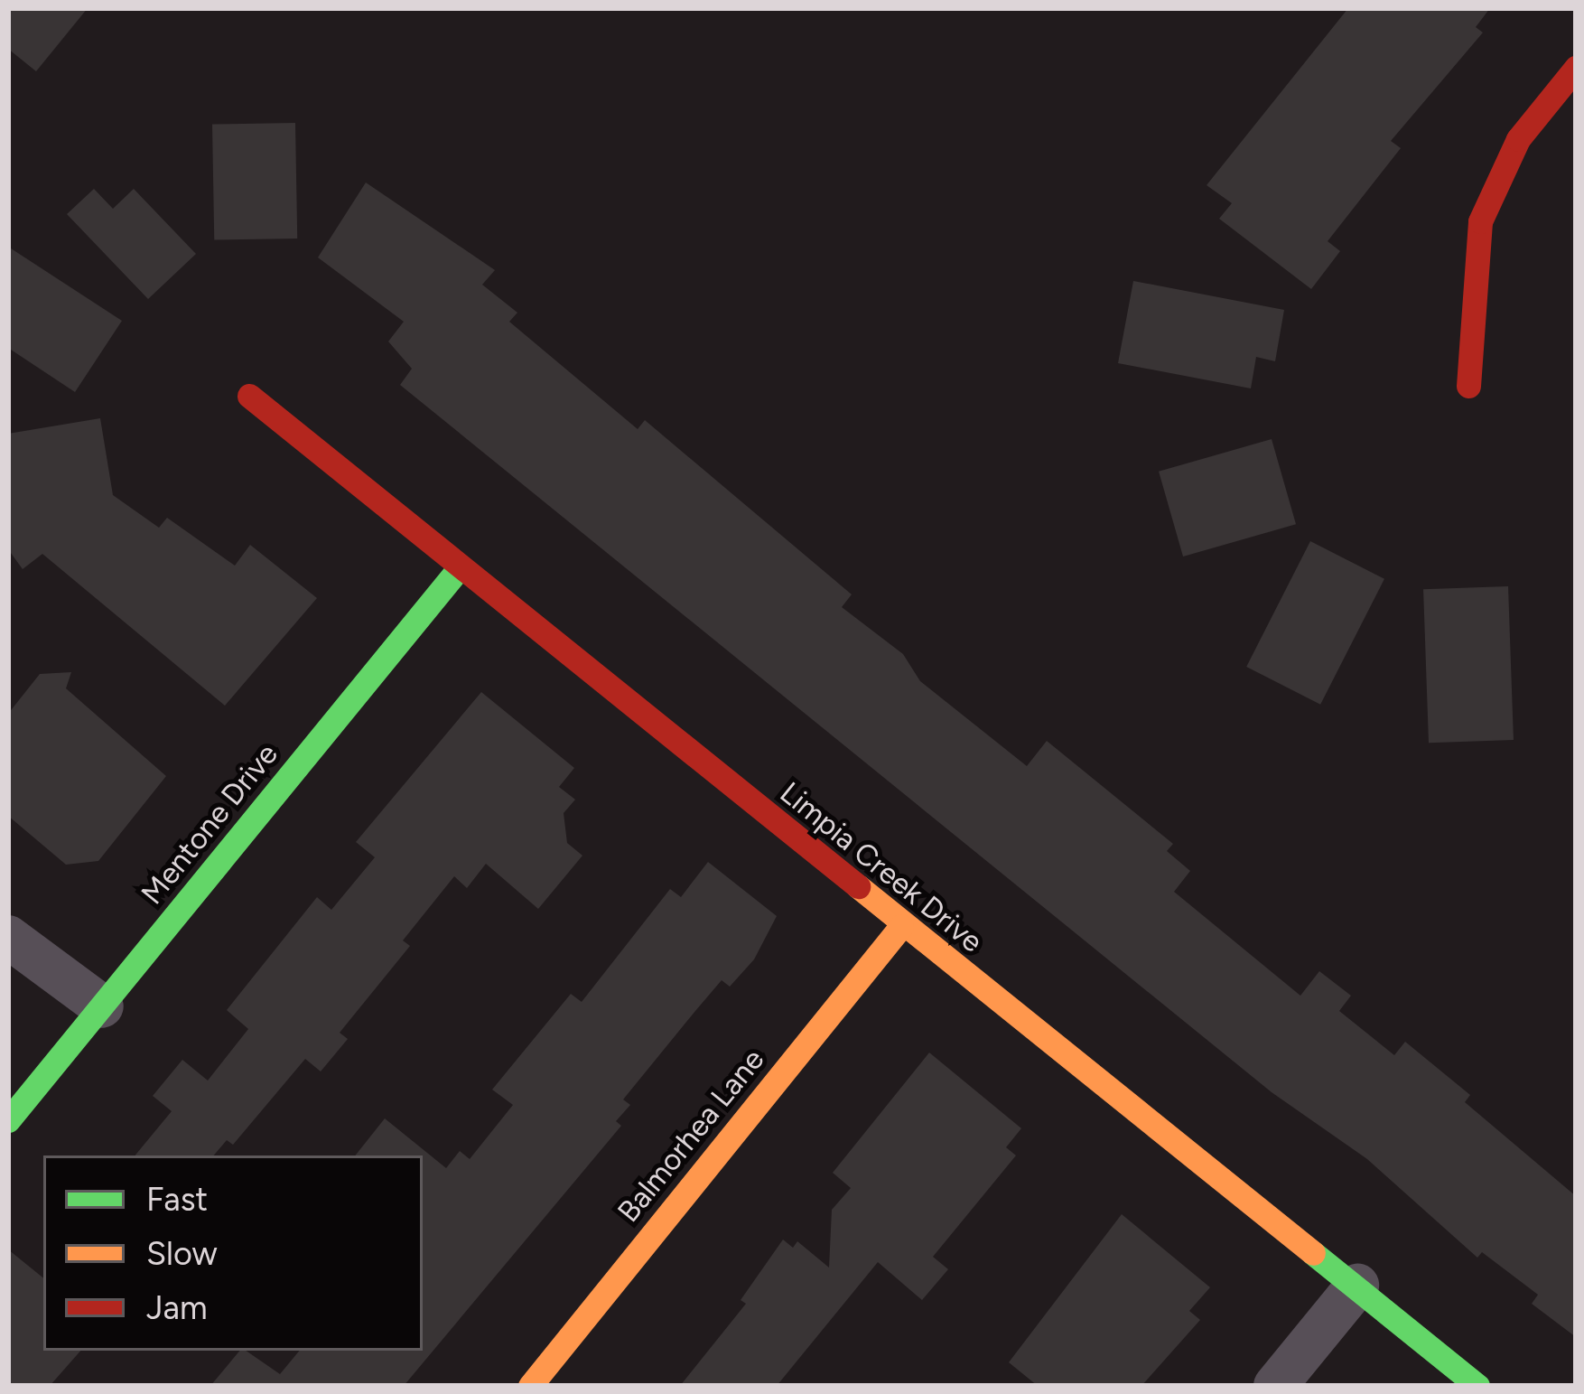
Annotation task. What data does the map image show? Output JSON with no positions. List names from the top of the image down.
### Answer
{
  "streets": {
    "street": ["Mentone Drive", "Limpia Creek Drive", "Balmorhea Lane"]
  },
  "crossings": [
    ["Mentone Drive", "Limpia Creek Drive"],
    ["Limpia Creek Drive", "Balmorhea Lane"]
  ],
  "legend": ["Fast", "Slow", "Jam"]
}
